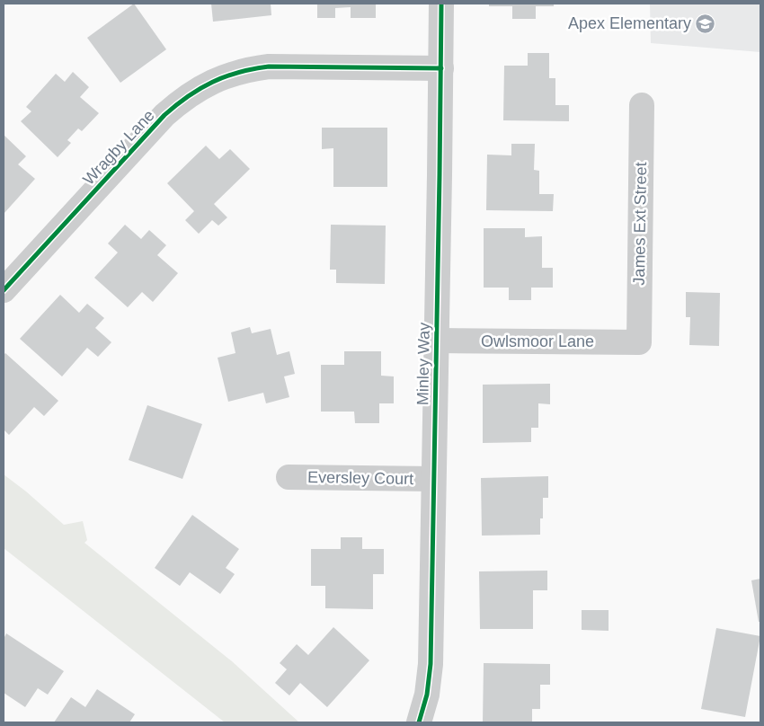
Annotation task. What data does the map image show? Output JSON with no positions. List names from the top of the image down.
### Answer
{
  "streets": {
    "street": [
      "Wragby Lane",
      "James Ext Street",
      "Owlsmoor Lane",
      "Minley Way",
      "Eversley Court"
    ]
  },
  "crossings": [
    ["Wragby Lane", "Minley Way"],
    ["James Ext Street", "Owlsmoor Lane"],
    ["Owlsmoor Lane", "Minley Way"],
    ["Minley Way", "Eversley Court"]
  ],
  "places": {
    "school or university": ["Apex Elementary"]
  }
}
